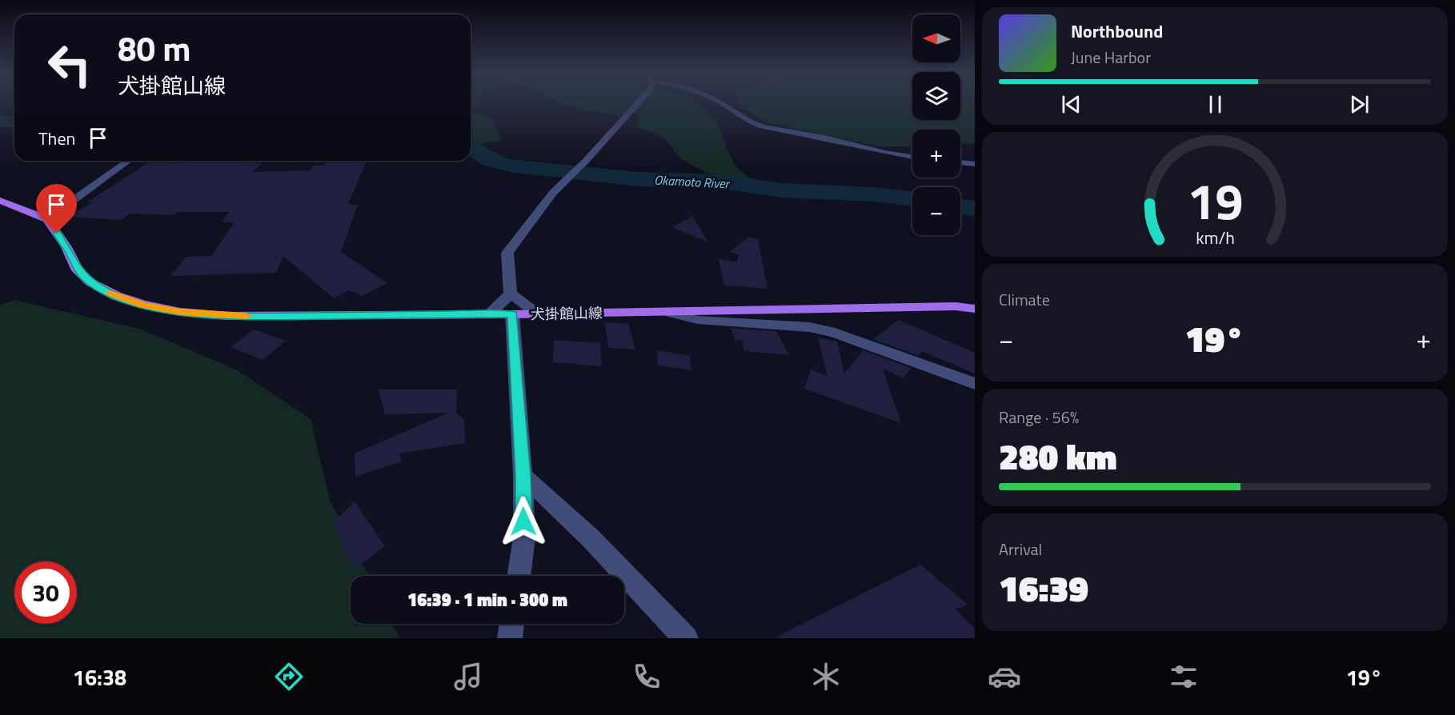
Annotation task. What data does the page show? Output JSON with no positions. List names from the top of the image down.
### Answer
{
  "streets": {
    "main road": ["犬掛館山線"]
  },
  "water": ["Okamoto River"],
  "north": "left",
  "page": {
    "map_buttons": ["+", "−"],
    "turn": ["80 m", "犬掛館山線"],
    "song": ["Northbound", "June Harbor"],
    "then": "Then",
    "tile": [
      "Climate",
      ["Range · 56%", "280 km"],
      ["Arrival", "16:39"]
    ],
    "heat": ["−", "19°", "+"],
    "limit": "30",
    "trip": "16:39 · 1 min · 300 m",
    "tabs": ["16:38", "19°"],
    "gauge": ["19", "km/h"]
  }
}
